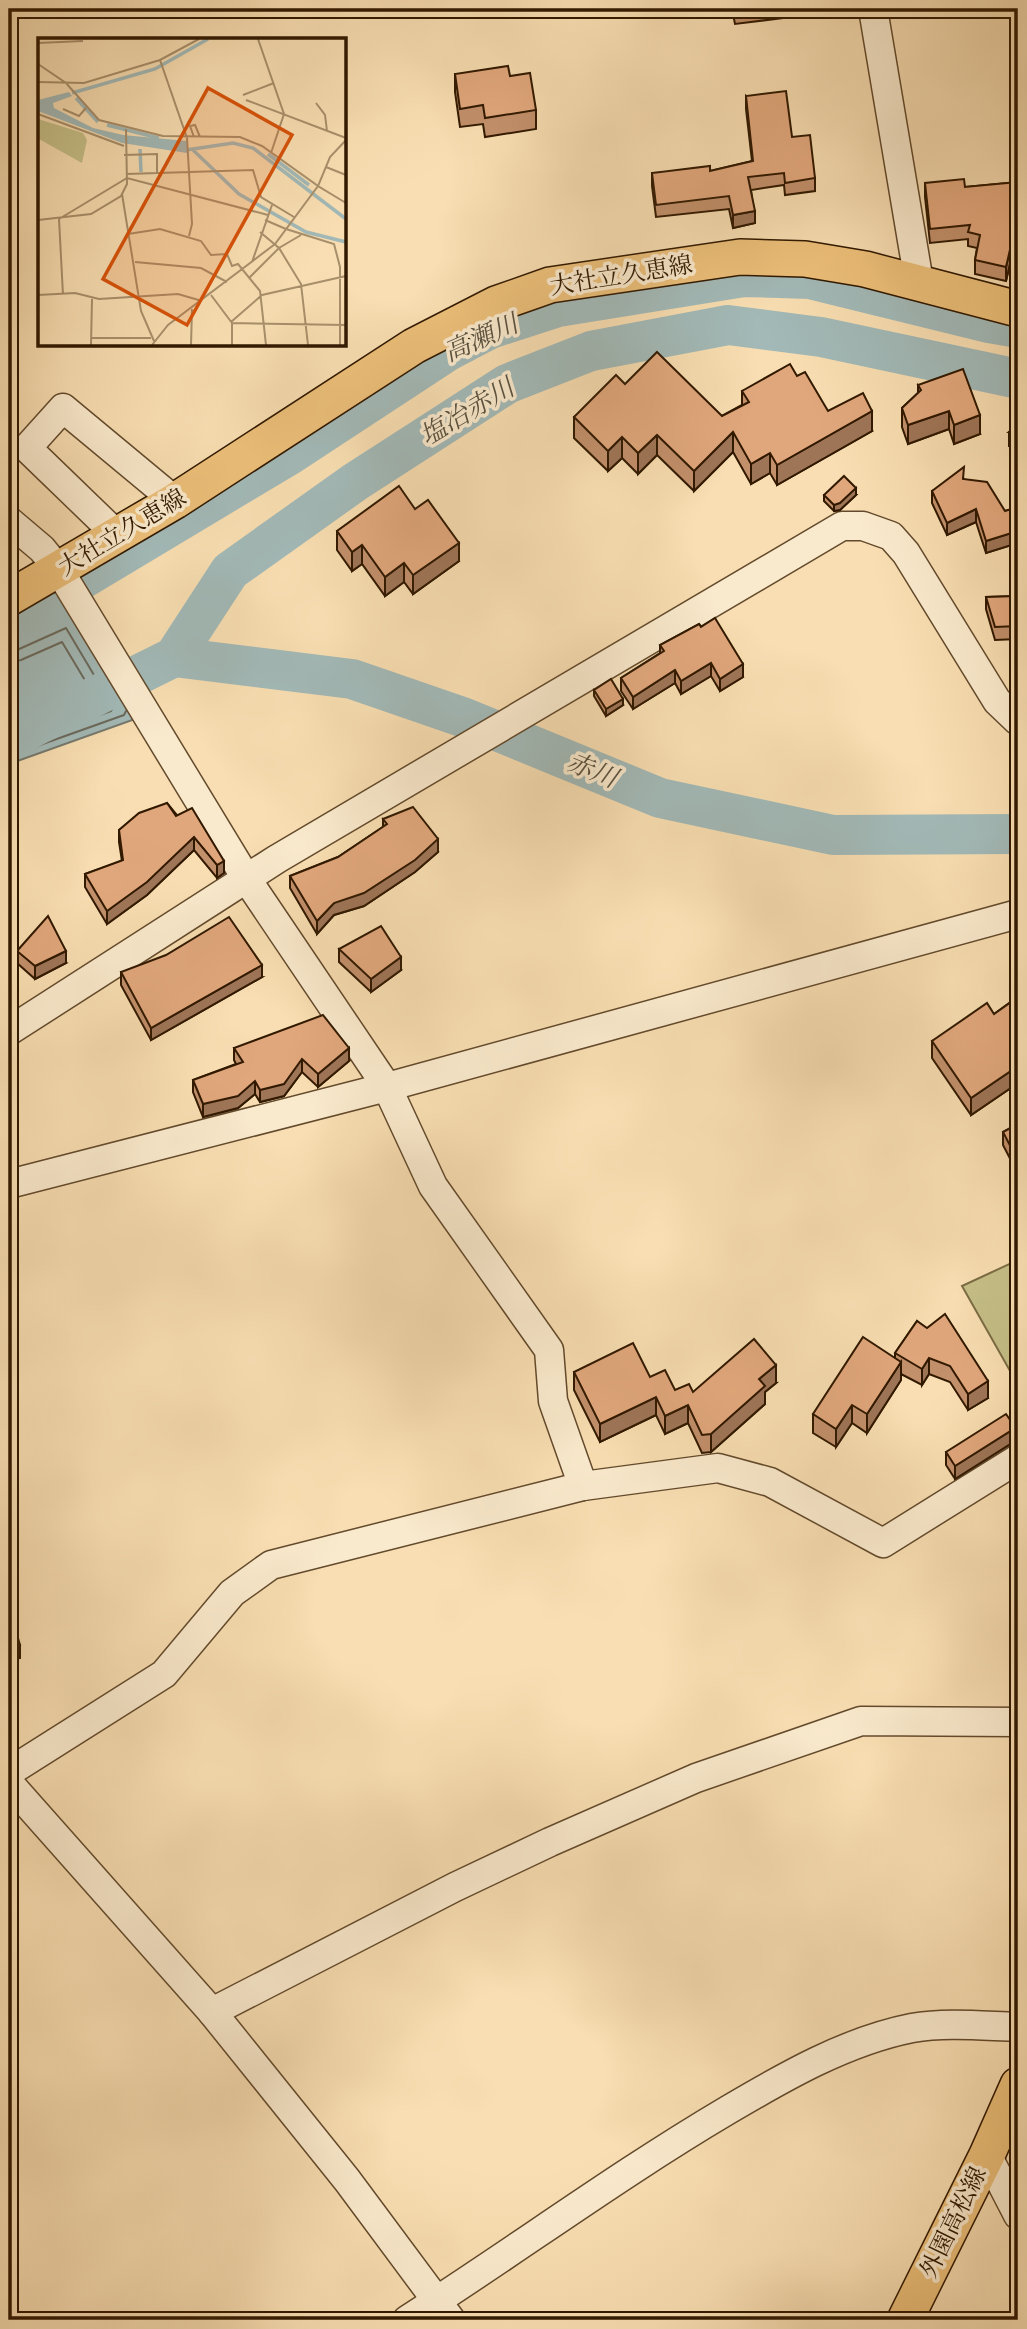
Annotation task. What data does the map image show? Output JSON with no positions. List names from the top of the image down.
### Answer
{
  "streets": {
    "main road": ["大社立久恵線", "外園高松線"]
  },
  "water": ["高瀬川", "塩冶赤川", "赤川"]
}
